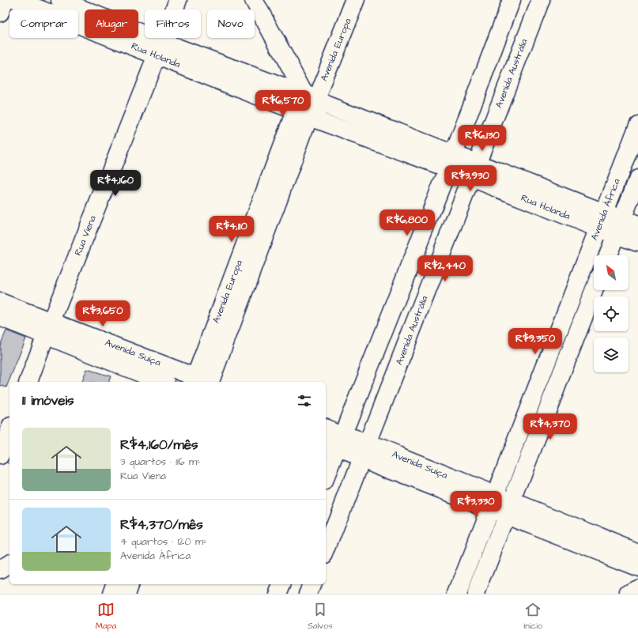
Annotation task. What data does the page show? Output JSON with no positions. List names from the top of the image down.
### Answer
{
  "streets": {
    "street": [
      "Avenida Europa",
      "Rua Holanda",
      "Avenida Austrália",
      "Avenida África",
      "Rua Viena",
      "Avenida Suiça"
    ]
  },
  "crossings": [
    ["Avenida Europa", "Rua Holanda"],
    ["Avenida Europa", "Avenida Suiça"],
    ["Rua Holanda", "Avenida Austrália"],
    ["Rua Holanda", "Avenida África"],
    ["Rua Holanda", "Rua Viena"],
    ["Avenida Austrália", "Avenida Suiça"],
    ["Avenida África", "Avenida Suiça"],
    ["Rua Viena", "Avenida Suiça"]
  ],
  "north": "top left",
  "page": {
    "chip": [
      "Comprar",
      "Alugar",
      "Filtros",
      "Novo"
    ],
    "price": [
      "R$6,570",
      "R$6,130",
      "R$3,930",
      "R$4,160",
      "R$6,800",
      "R$4,110",
      "R$2,440",
      "R$3,650",
      "R$9,350",
      "R$4,370",
      "R$3,330"
    ],
    "heading": "11 imóveis",
    "list": [
      {
        "name": "R$4,160/mês",
        "note": "3 quartos · 116 m² · Rua Viena"
      },
      {
        "name": "R$4,370/mês",
        "note": "4 quartos · 120 m² · Avenida África"
      }
    ],
    "tabs": ["Mapa", "Salvos", "Início"]
  }
}
